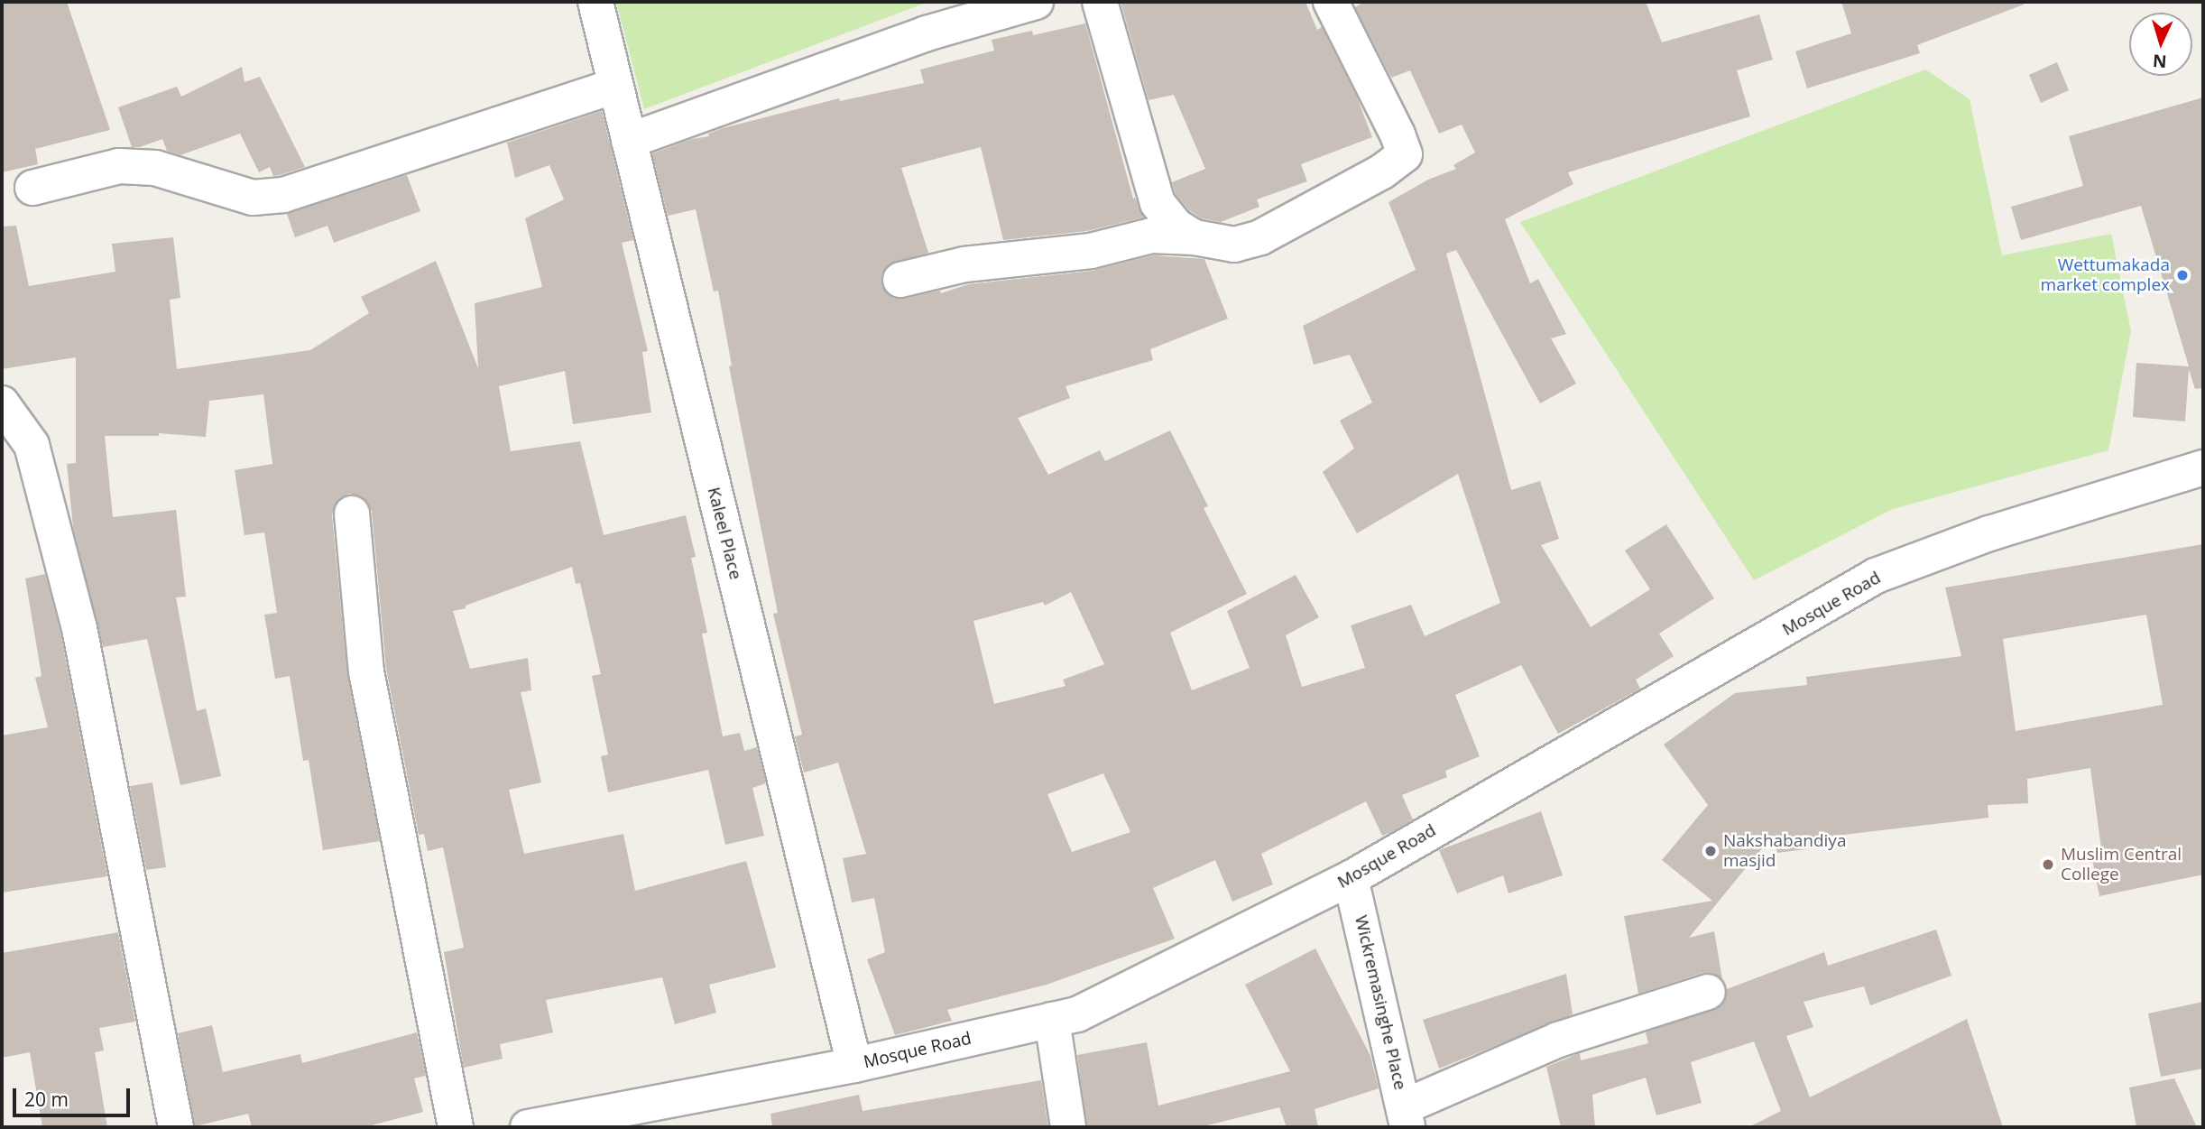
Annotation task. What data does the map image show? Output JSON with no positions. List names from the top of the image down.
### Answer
{
  "streets": {
    "street": ["Kaleel Place", "Mosque Road", "Wickremasinghe Place"]
  },
  "crossings": [
    ["Kaleel Place", "Mosque Road"],
    ["Mosque Road", "Wickremasinghe Place"]
  ],
  "places": ["Wettumakada market complex", "Nakshabandiya masjid", "Muslim Central College"],
  "scale_bar": "20 m",
  "north": "bottom"
}
